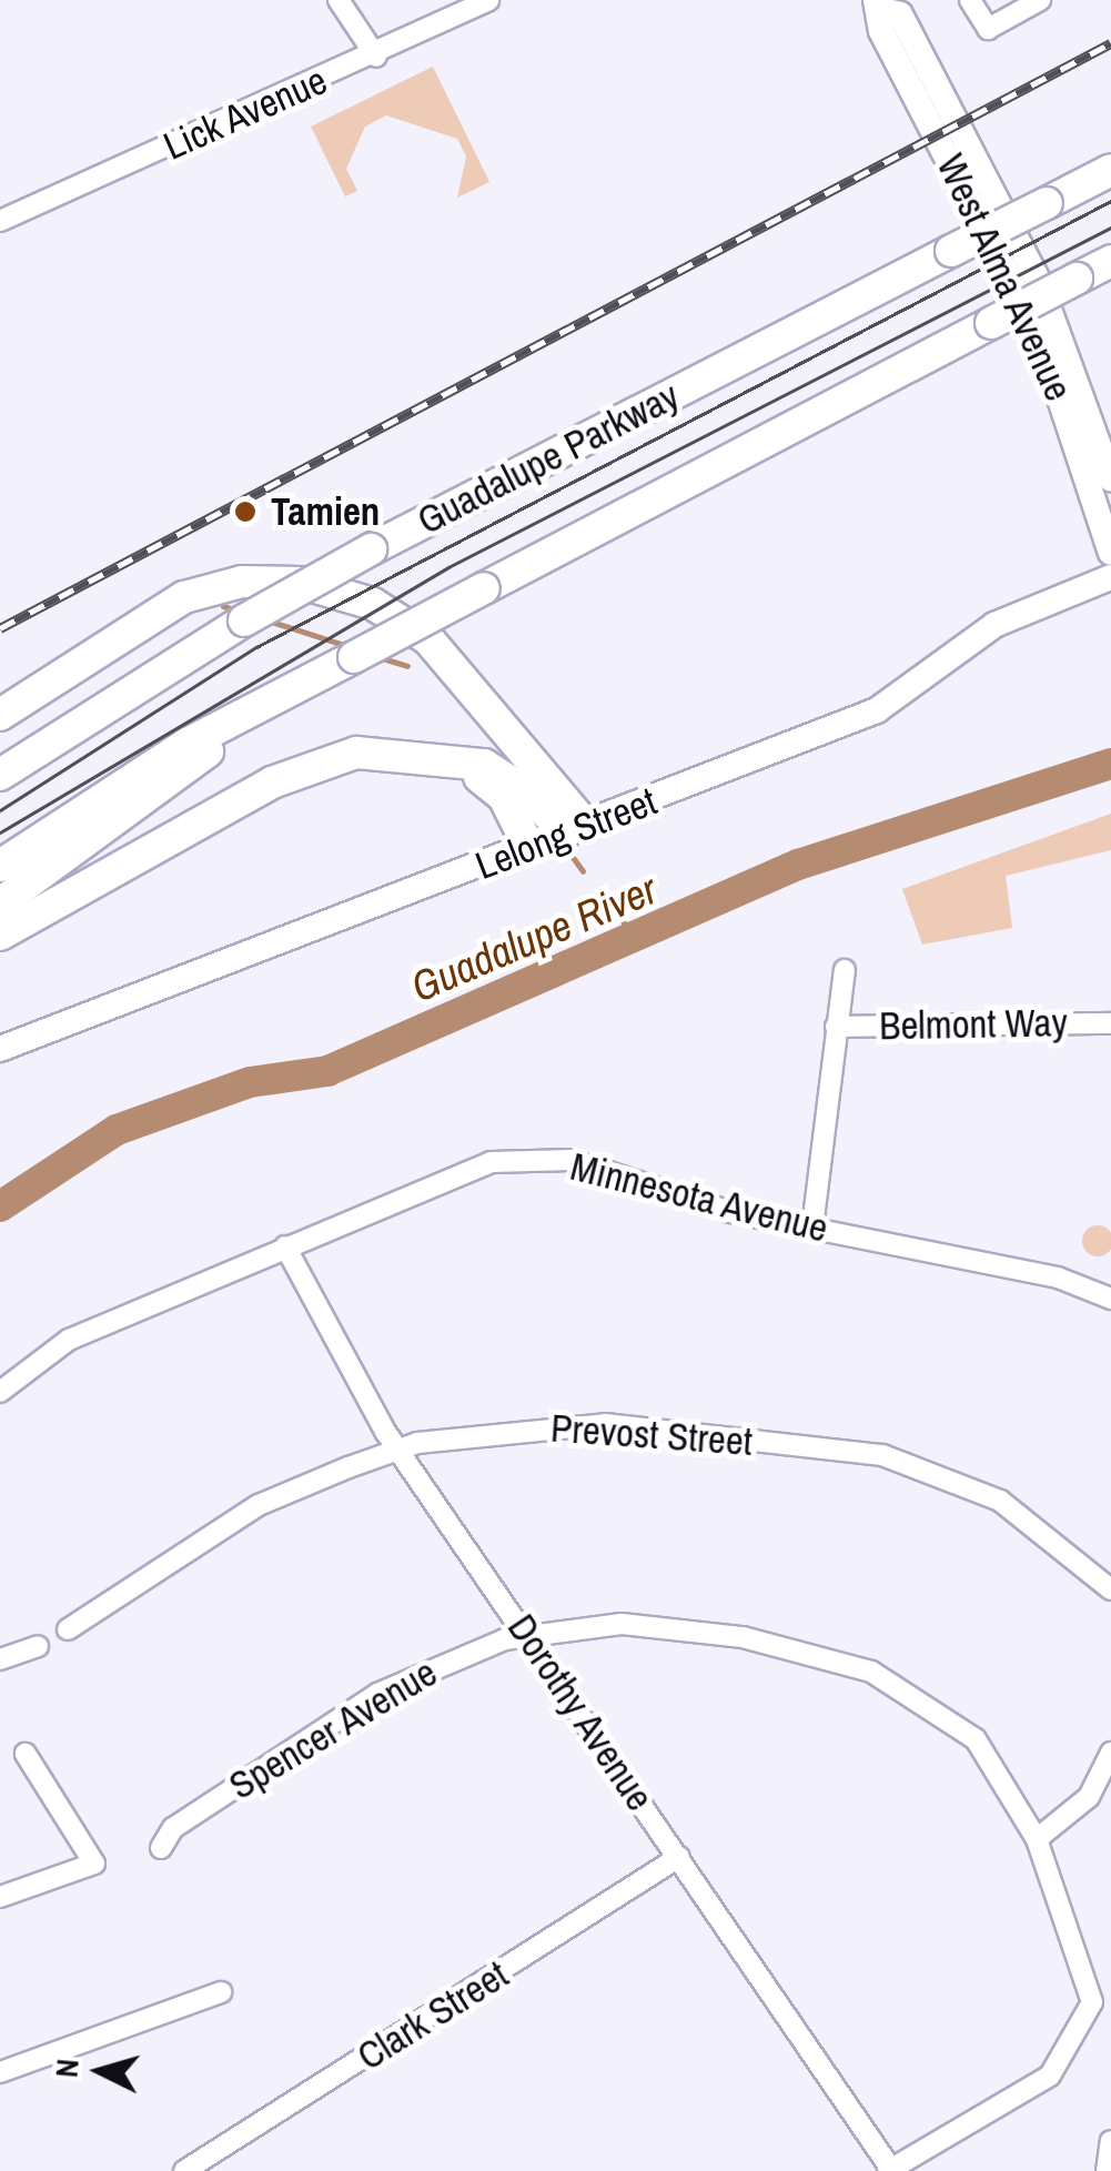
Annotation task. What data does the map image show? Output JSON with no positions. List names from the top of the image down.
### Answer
{
  "streets": {
    "highway": ["Guadalupe Parkway"],
    "main road": ["West Alma Avenue", "Lelong Street"],
    "street": [
      "Lick Avenue",
      "Belmont Way",
      "Minnesota Avenue",
      "Prevost Street",
      "Dorothy Avenue",
      "Spencer Avenue",
      "Clark Street"
    ]
  },
  "crossings": [
    ["Minnesota Avenue", "Dorothy Avenue"],
    ["Prevost Street", "Dorothy Avenue"],
    ["Dorothy Avenue", "Spencer Avenue"],
    ["Dorothy Avenue", "Clark Street"]
  ],
  "water": ["Guadalupe River"],
  "places": ["Tamien"],
  "north": "left"
}
